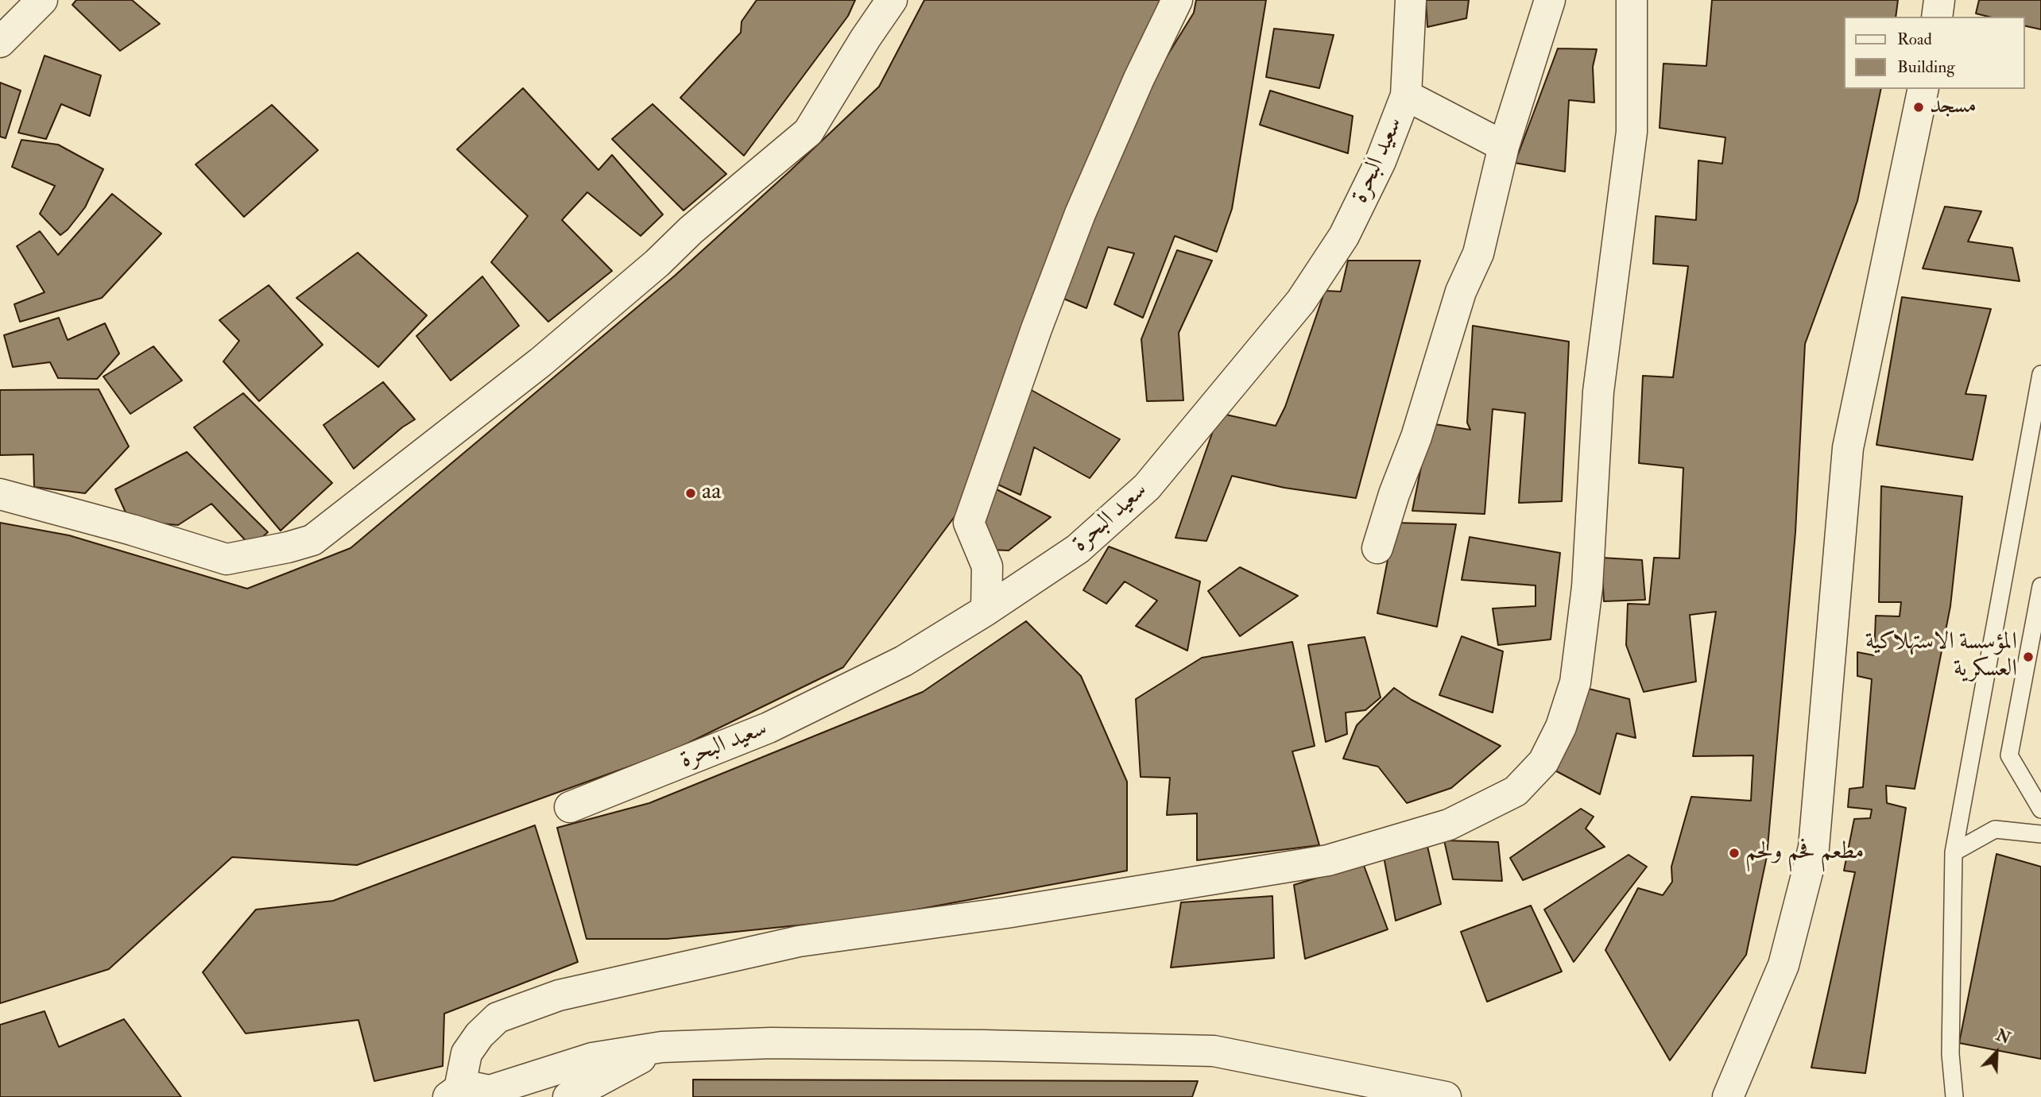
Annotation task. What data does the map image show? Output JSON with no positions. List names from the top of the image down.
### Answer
{
  "streets": {
    "street": ["سعيد البحرة"]
  },
  "places": [
    "مسجد",
    "aa",
    "المؤسسة الاستهلاكية العسكرية",
    "مطعم فحم ولحم"
  ],
  "legend": ["Road", "Building"],
  "north": "top right"
}
